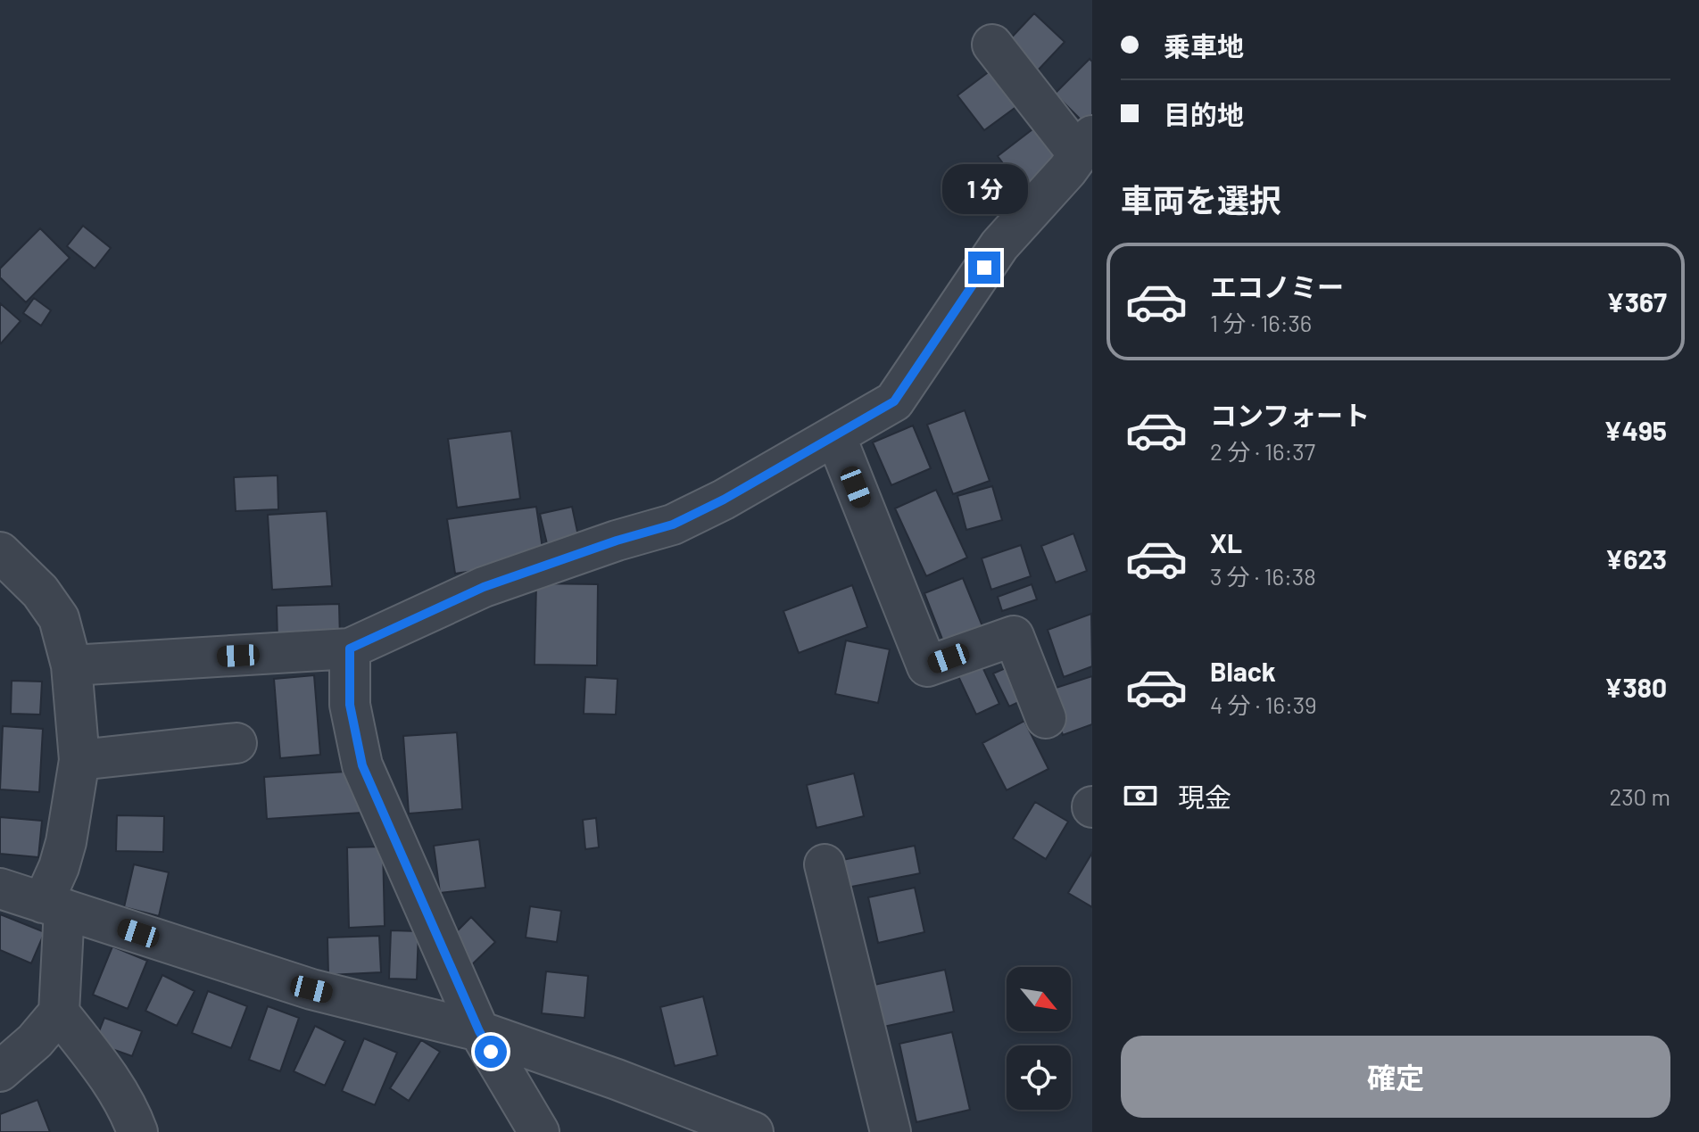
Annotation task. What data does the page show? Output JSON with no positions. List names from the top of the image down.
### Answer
{
  "north": "bottom right",
  "page": {
    "banner": ["乗車地", "目的地"],
    "heading": "車両を選択",
    "bubble": "1 分",
    "list": [
      {
        "name": "エコノミー",
        "note": "1 分 · 16:36",
        "value": "¥367"
      },
      {
        "name": "コンフォート",
        "note": "2 分 · 16:37",
        "value": "¥495"
      },
      {
        "name": "XL",
        "note": "3 分 · 16:38",
        "value": "¥623"
      },
      {
        "name": "Black",
        "note": "4 分 · 16:39",
        "value": "¥380"
      }
    ],
    "pay": ["現金", "230 m"],
    "buttons": "確定"
  }
}
